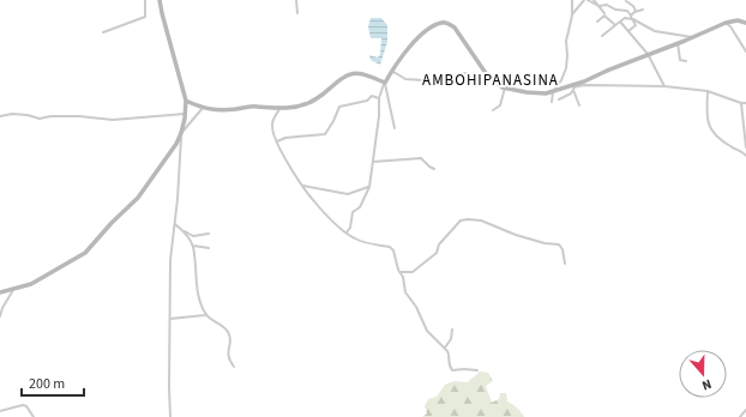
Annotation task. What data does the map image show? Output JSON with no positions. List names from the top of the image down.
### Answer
{
  "districts": ["AMBOHIPANASINA"],
  "scale_bar": "200 m",
  "north": "bottom"
}
